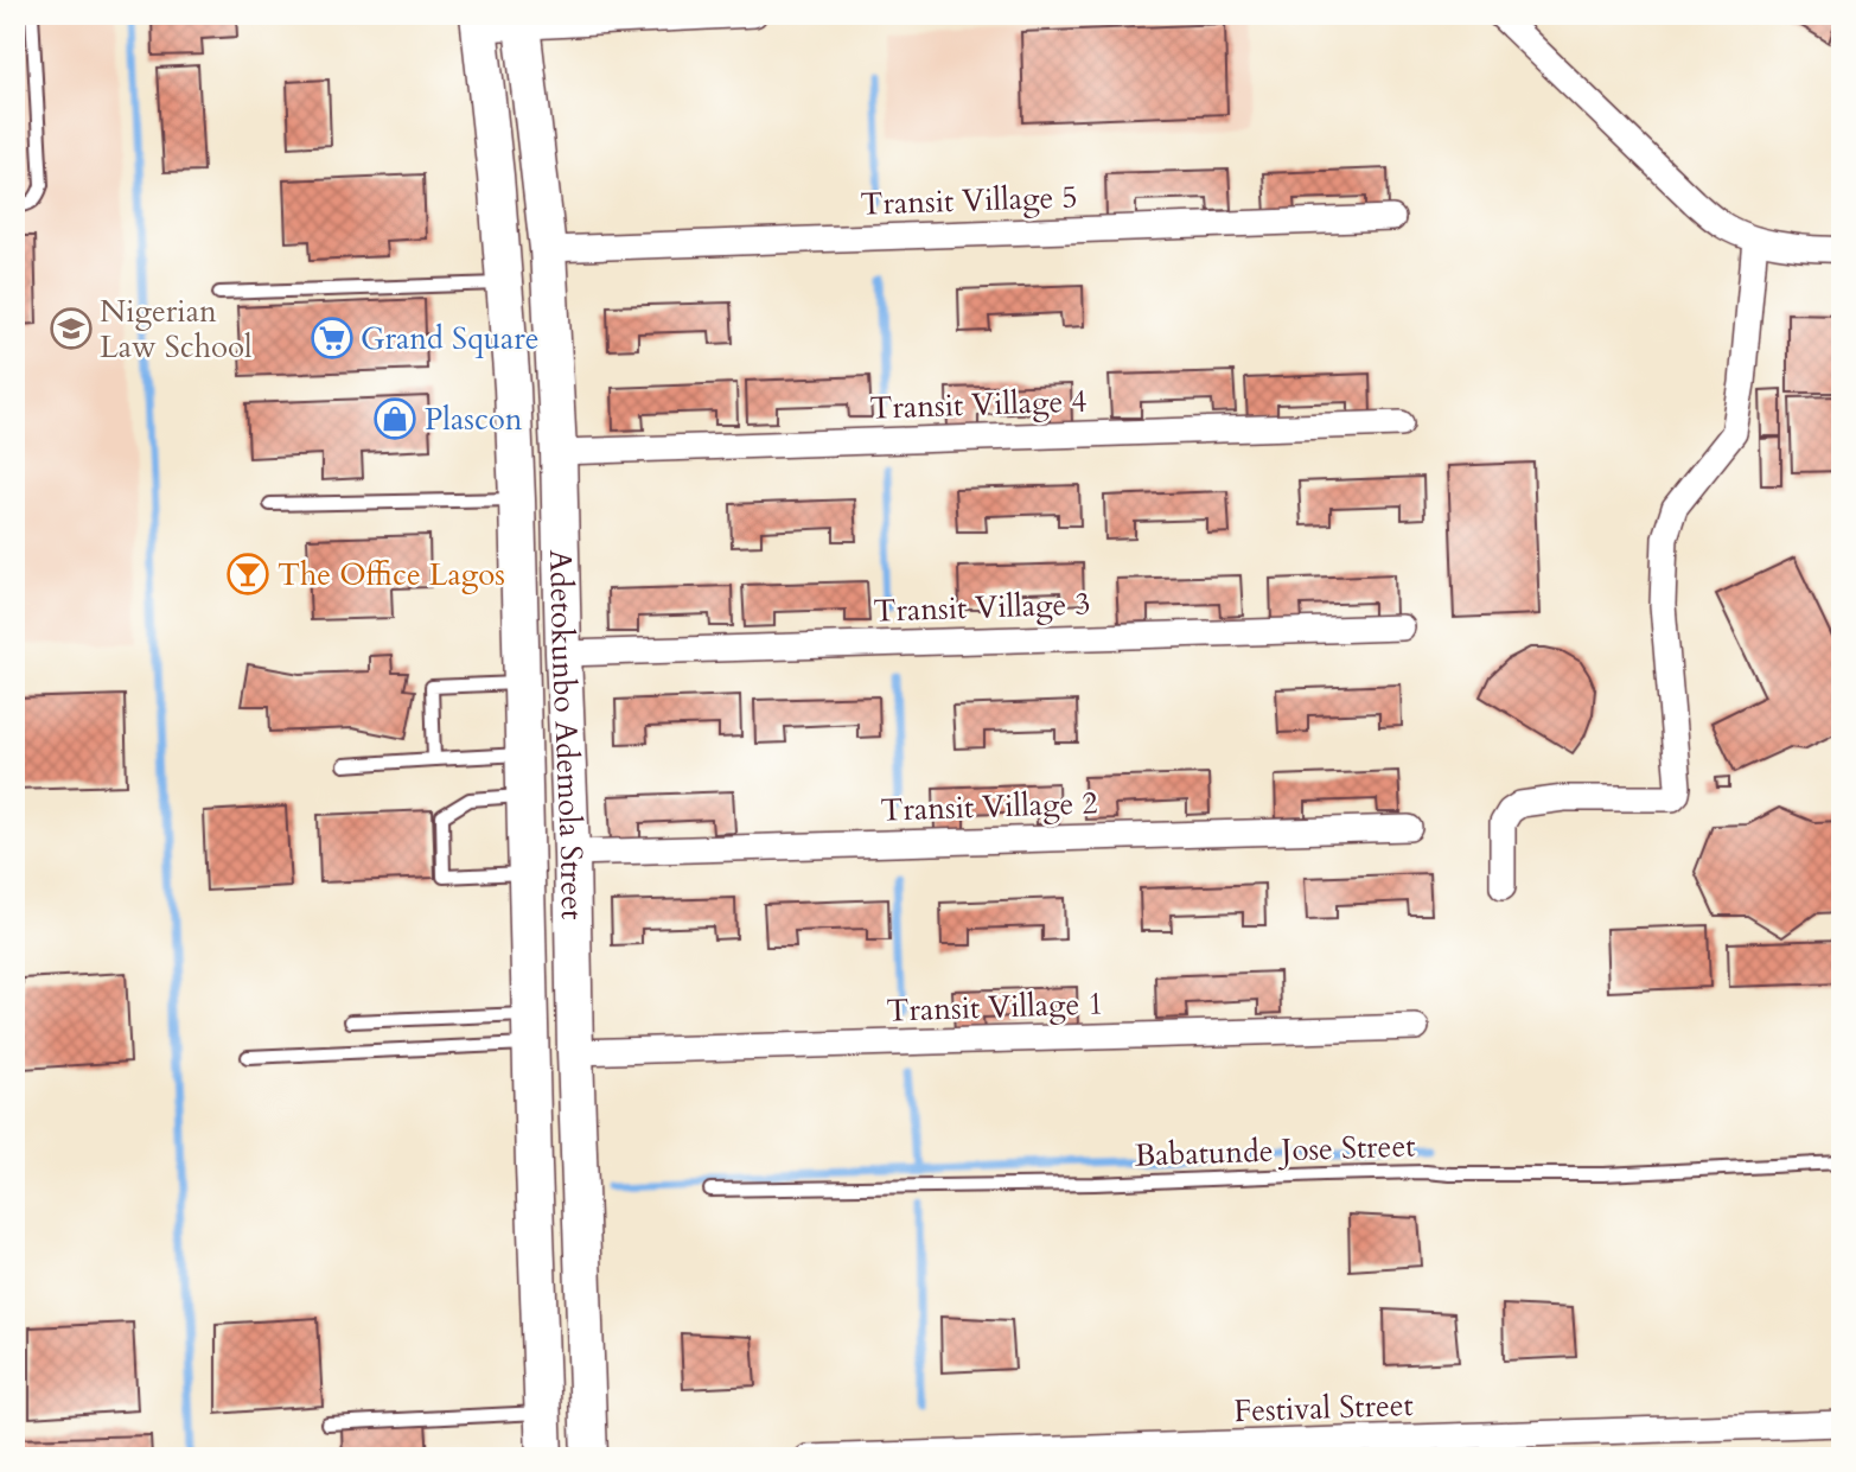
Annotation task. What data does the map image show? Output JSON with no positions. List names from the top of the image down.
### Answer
{
  "streets": {
    "main road": ["Adetokunbo Ademola Street"],
    "street": [
      "Transit Village 5",
      "Transit Village 4",
      "Transit Village 3",
      "Transit Village 2",
      "Transit Village 1",
      "Festival Street"
    ],
    "lane": ["Babatunde Jose Street"]
  },
  "crossings": [
    ["Transit Village 5", "Adetokunbo Ademola Street"],
    ["Transit Village 4", "Adetokunbo Ademola Street"],
    ["Transit Village 3", "Adetokunbo Ademola Street"],
    ["Adetokunbo Ademola Street", "Transit Village 2"],
    ["Adetokunbo Ademola Street", "Transit Village 1"]
  ],
  "places": {
    "school or university": ["Nigerian Law School"],
    "supermarket": ["Grand Square"],
    "shop": ["Plascon"],
    "bar": ["The Office Lagos"]
  }
}
